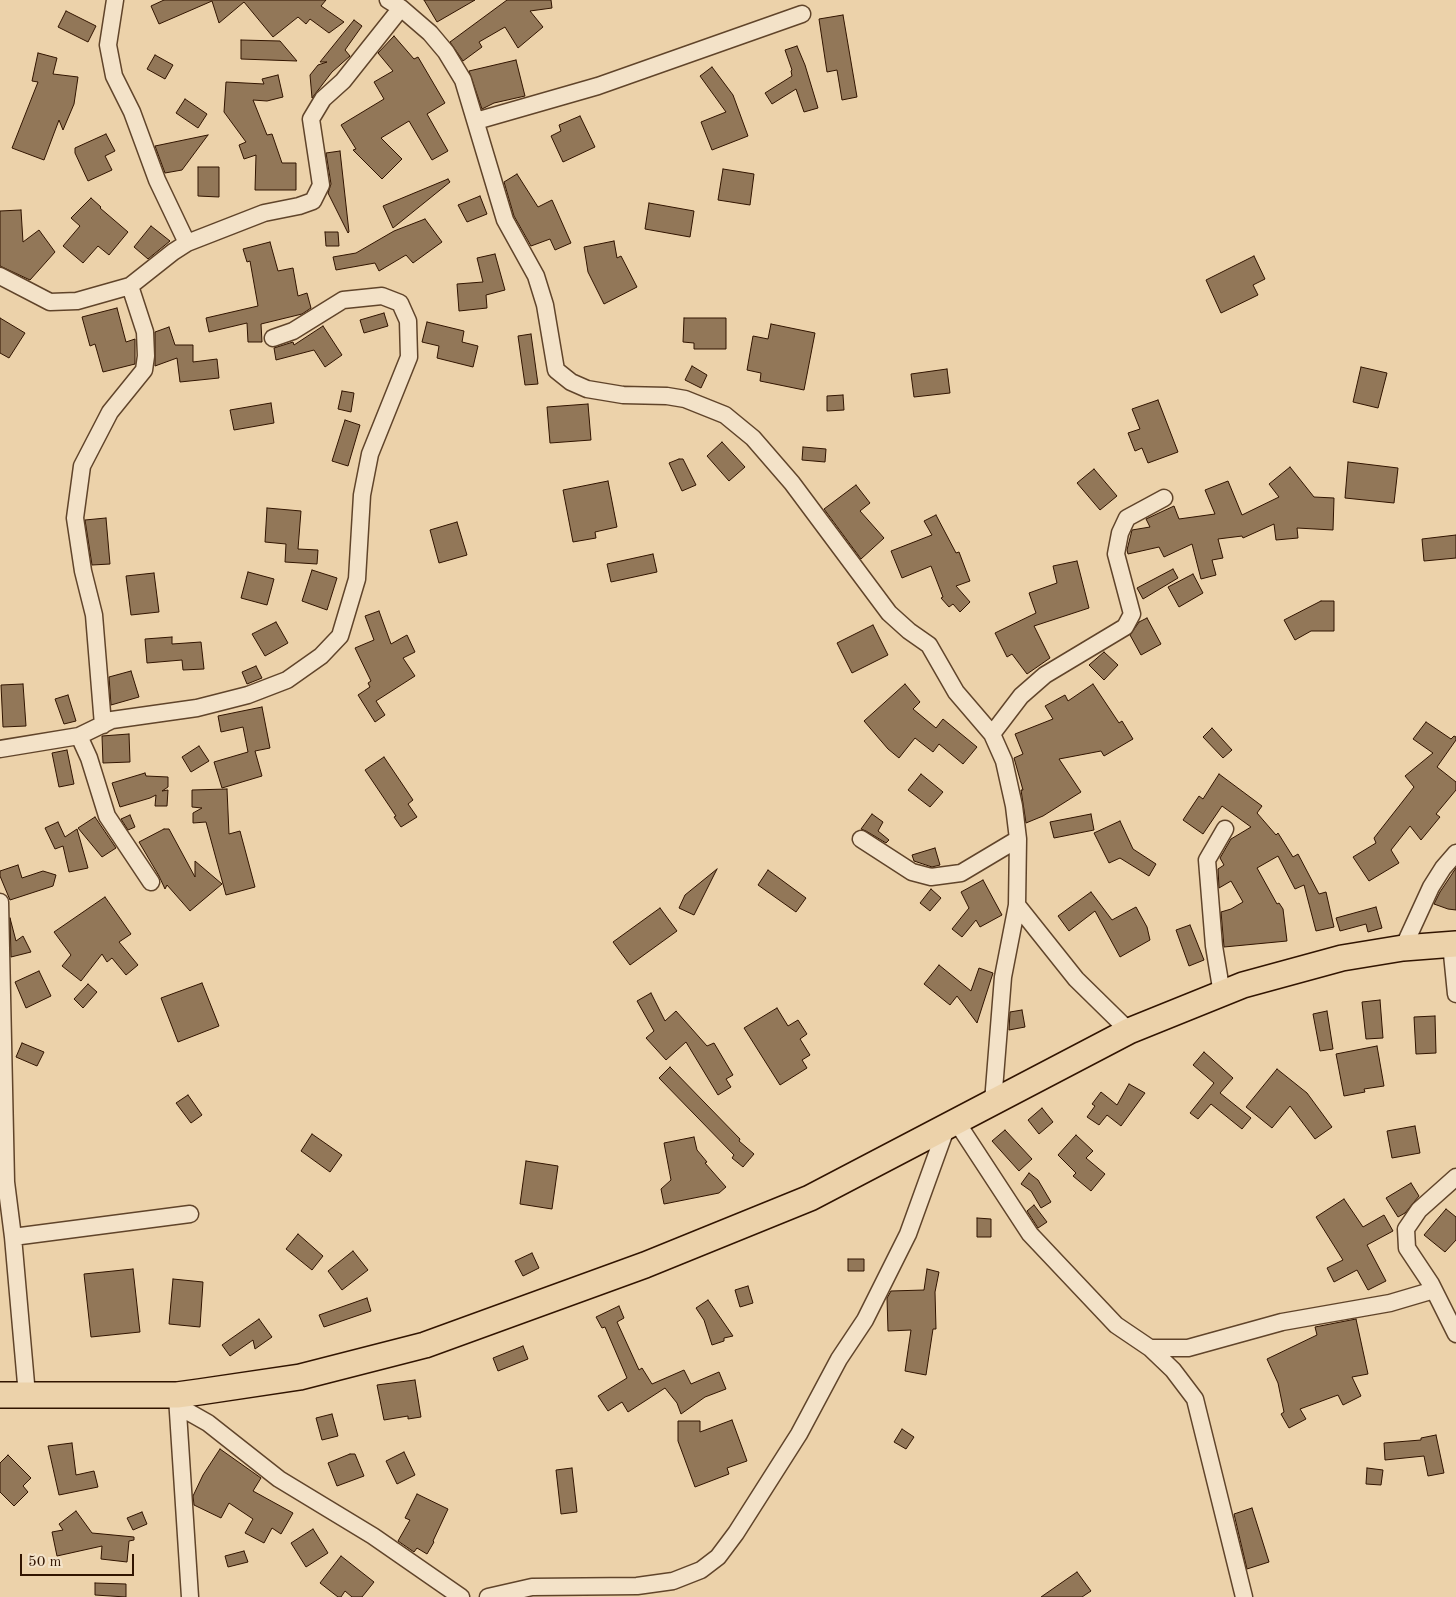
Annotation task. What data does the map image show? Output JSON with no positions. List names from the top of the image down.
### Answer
{
  "scale_bar": "50 m"
}
